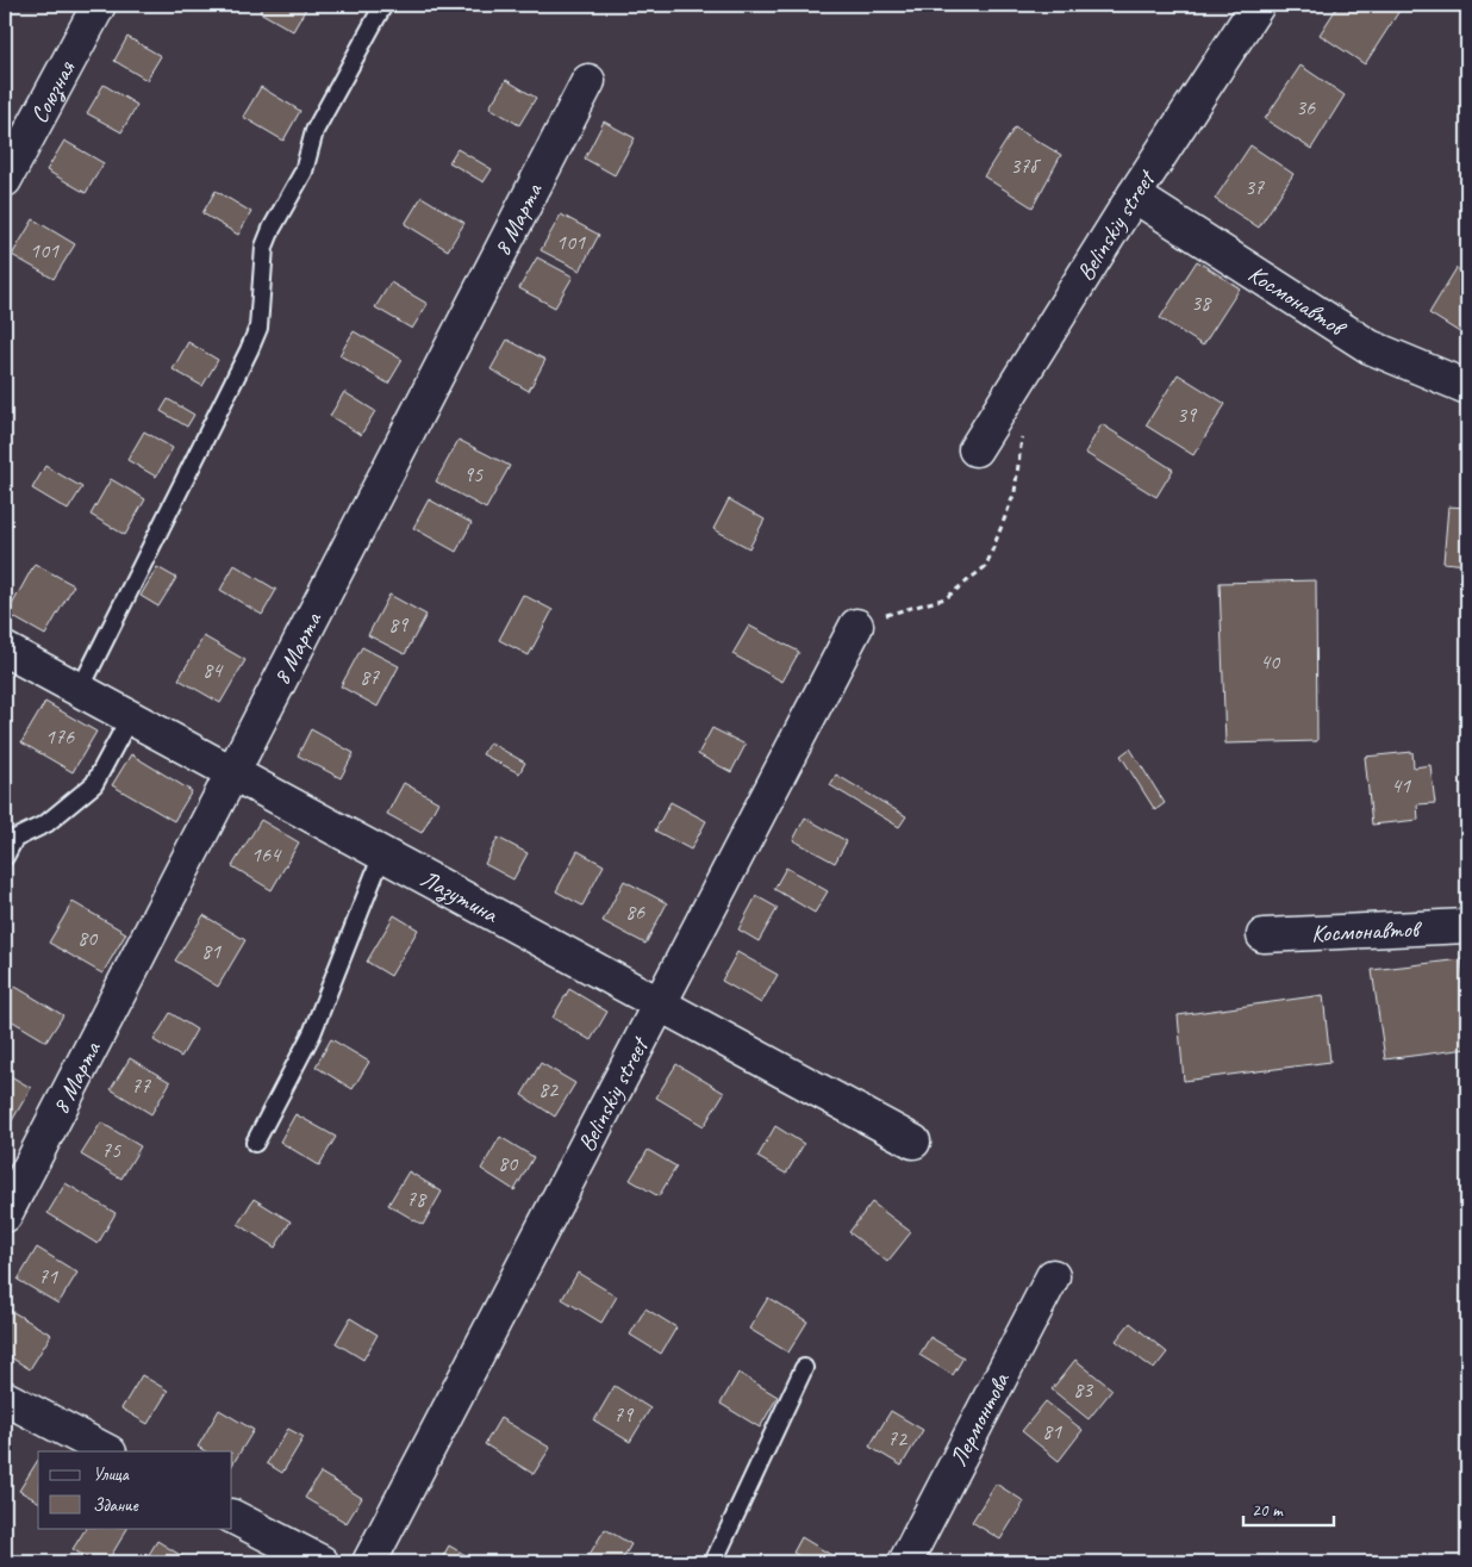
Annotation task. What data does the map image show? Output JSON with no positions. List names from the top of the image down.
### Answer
{
  "streets": {
    "street": [
      "Союзная",
      "8 Марта",
      "Belinskiy street",
      "Космонавтов",
      "Лазутина",
      "Лермонтова"
    ]
  },
  "crossings": [
    ["8 Марта", "Лазутина"],
    ["Belinskiy street", "Космонавтов"],
    ["Belinskiy street", "Лазутина"]
  ],
  "house_numbers": [
    "36",
    "37б",
    "37",
    "101",
    "101",
    "38",
    "39",
    "95",
    "89",
    "40",
    "84",
    "87",
    "176",
    "41",
    "164",
    "86",
    "80",
    "81",
    "77",
    "82",
    "75",
    "80",
    "78",
    "71",
    "83",
    "79",
    "81",
    "72"
  ],
  "legend": ["Улица", "Здание"],
  "scale_bar": "20 m"
}
